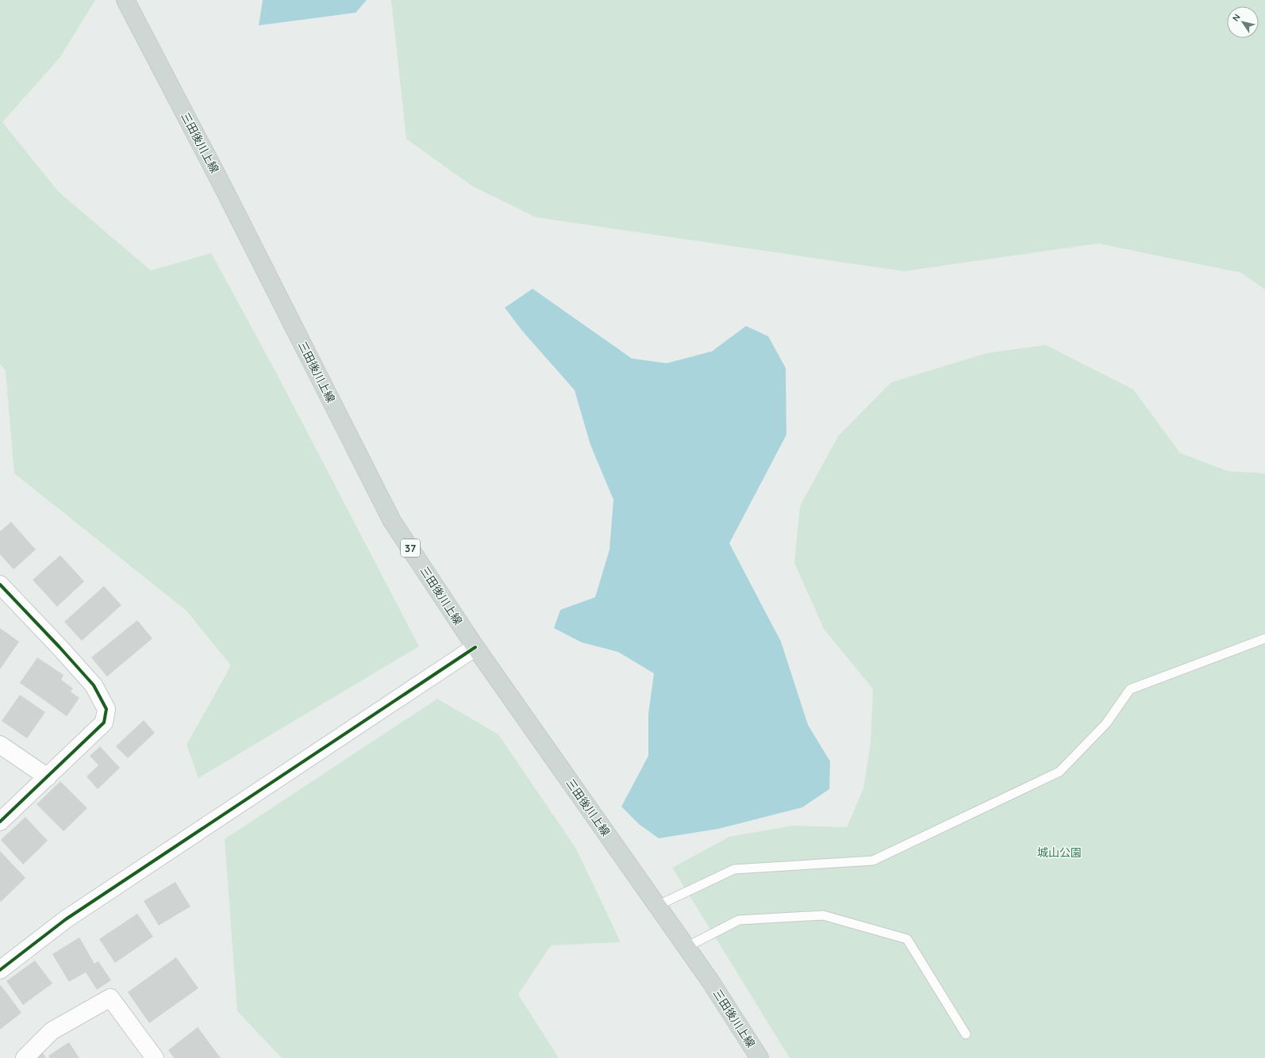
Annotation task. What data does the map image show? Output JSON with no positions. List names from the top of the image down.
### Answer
{
  "streets": {
    "main road": ["三田後川上線", "37"]
  },
  "parks": ["城山公園"],
  "north": "top left"
}
